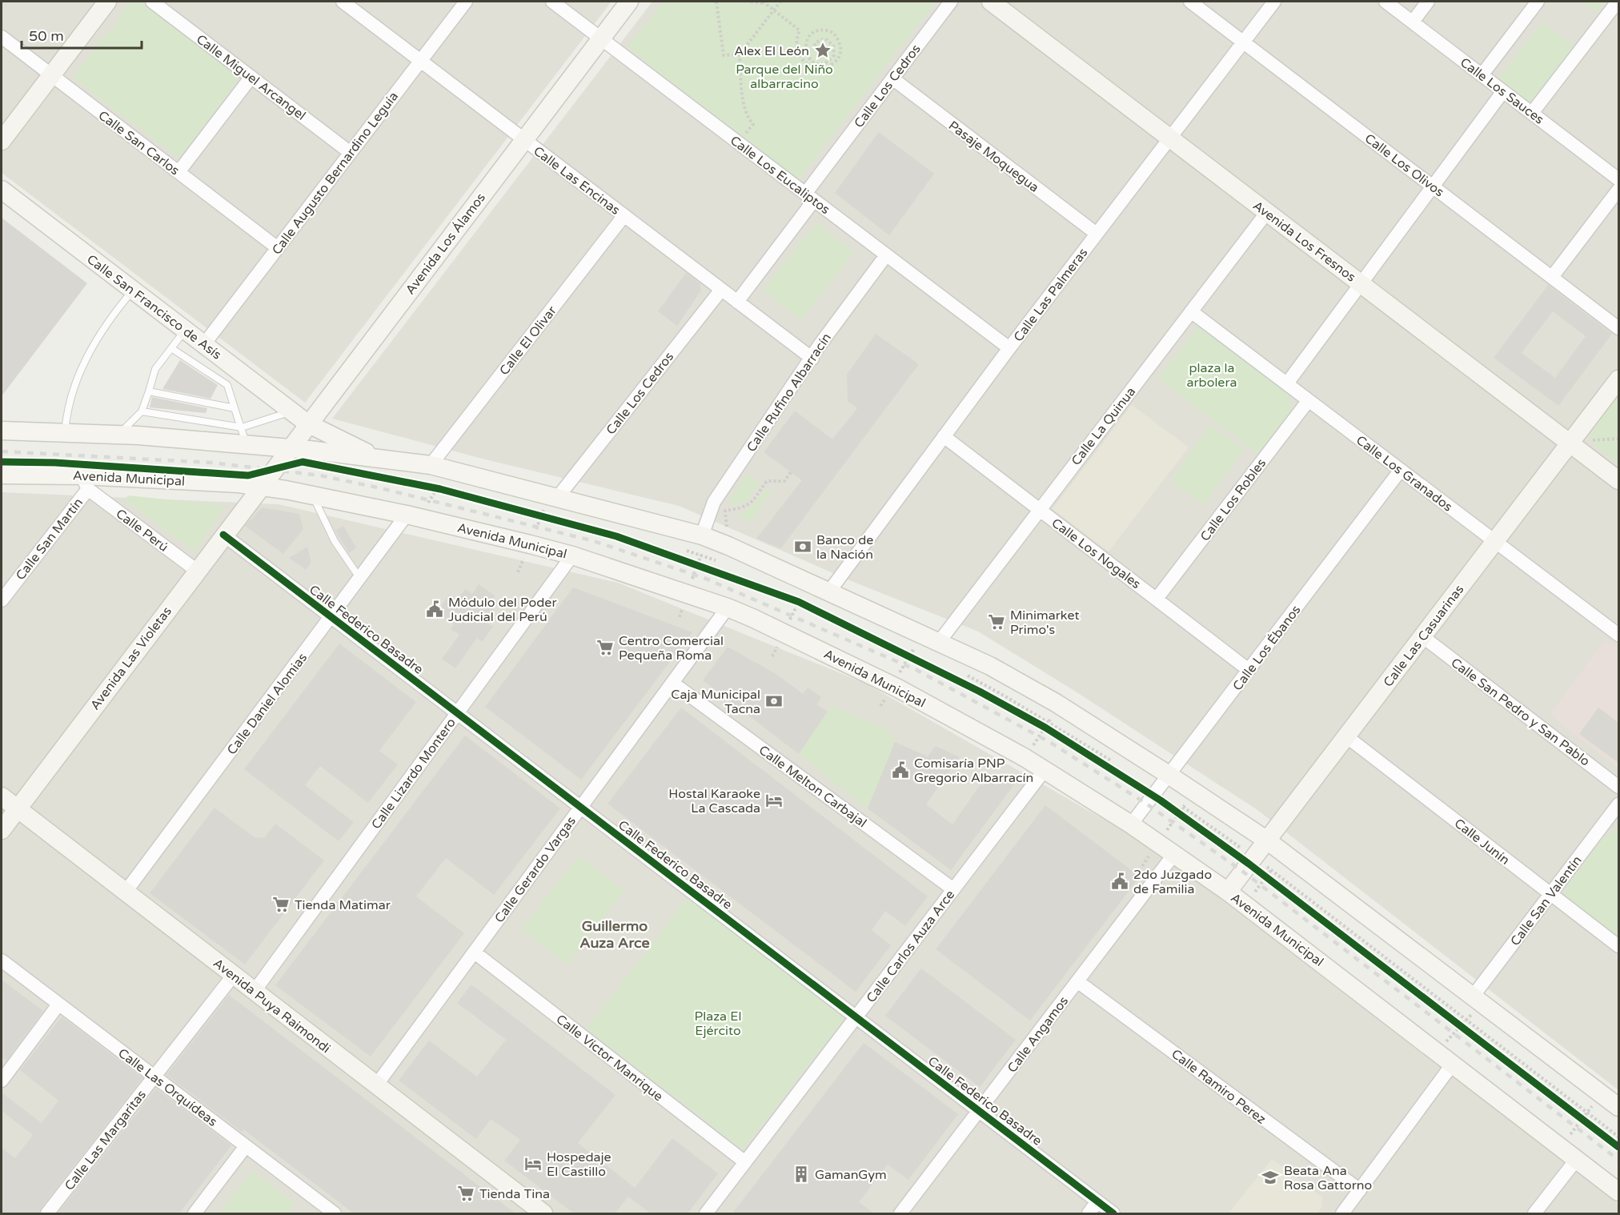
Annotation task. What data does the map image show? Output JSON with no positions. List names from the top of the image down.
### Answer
{
  "streets": {
    "street": [
      "Calle Miguel Arcangel",
      "Calle Los Cedros",
      "Calle Los Sauces",
      "Calle San Carlos",
      "Pasaje Moquegua",
      "Calle Los Olivos",
      "Calle Augusto Bernardino Leguía",
      "Calle Los Eucaliptos",
      "Calle Las Encinas",
      "Avenida Los Fresnos",
      "Avenida Los Álamos",
      "Calle Las Palmeras",
      "Calle San Francisco de Asís",
      "Calle El Olivar",
      "Calle Rufino Albarracín",
      "Calle La Quinua",
      "Calle Los Granados",
      "Avenida Municipal",
      "Calle Los Robles",
      "Calle Perú",
      "Calle San Martín",
      "Calle Los Nogales",
      "Calle Federico Basadre",
      "Calle Las Casuarinas",
      "Calle Los Ébanos",
      "Avenida Las Violetas",
      "Calle Daniel Alomias",
      "Calle San Pedro y San Pablo",
      "Calle Lizardo Montero",
      "Calle Melton Carbajal",
      "Calle Junín",
      "Calle Gerardo Vargas",
      "Calle San Valentín",
      "Calle Carlos Auza Arce",
      "Avenida Puya Raimondi",
      "Calle Angamos",
      "Calle Víctor Manrique",
      "Calle Ramiro Perez",
      "Calle Las Orquídeas",
      "Calle Las Margaritas"
    ]
  },
  "crossings": [
    ["Calle Miguel Arcangel", "Calle Augusto Bernardino Leguía"],
    ["Calle Los Cedros", "Pasaje Moquegua"],
    ["Calle Los Cedros", "Calle Los Eucaliptos"],
    ["Calle Los Cedros", "Calle Las Encinas"],
    ["Calle San Carlos", "Calle Augusto Bernardino Leguía"],
    ["Pasaje Moquegua", "Calle Las Palmeras"],
    ["Calle Los Olivos", "Calle Las Palmeras"],
    ["Calle Augusto Bernardino Leguía", "Calle Las Encinas"],
    ["Calle Augusto Bernardino Leguía", "Calle San Francisco de Asís"],
    ["Calle Los Eucaliptos", "Avenida Los Álamos"],
    ["Calle Los Eucaliptos", "Calle Las Palmeras"],
    ["Calle Los Eucaliptos", "Calle Rufino Albarracín"],
    ["Calle Las Encinas", "Avenida Los Álamos"],
    ["Calle Las Encinas", "Calle El Olivar"],
    ["Calle Las Encinas", "Calle Rufino Albarracín"],
    ["Avenida Los Fresnos", "Calle Las Palmeras"],
    ["Avenida Los Fresnos", "Calle La Quinua"],
    ["Avenida Los Fresnos", "Calle Las Casuarinas"],
    ["Avenida Los Álamos", "Calle San Francisco de Asís"],
    ["Avenida Los Álamos", "Avenida Municipal"],
    ["Avenida Los Álamos", "Avenida Las Violetas"],
    ["Calle Las Palmeras", "Calle Los Nogales"],
    ["Calle La Quinua", "Calle Los Granados"],
    ["Calle La Quinua", "Calle Los Nogales"],
    ["Calle Los Granados", "Calle Los Robles"],
    ["Calle Los Granados", "Calle Las Casuarinas"],
    ["Calle Los Granados", "Calle Los Ébanos"],
    ["Avenida Municipal", "Calle Perú"],
    ["Avenida Municipal", "Calle San Martín"],
    ["Avenida Municipal", "Calle Las Casuarinas"],
    ["Avenida Municipal", "Calle Los Ébanos"],
    ["Avenida Municipal", "Avenida Las Violetas"],
    ["Avenida Municipal", "Calle Daniel Alomias"],
    ["Avenida Municipal", "Calle Lizardo Montero"],
    ["Avenida Municipal", "Calle Gerardo Vargas"],
    ["Avenida Municipal", "Calle Carlos Auza Arce"],
    ["Avenida Municipal", "Calle Angamos"],
    ["Calle Los Robles", "Calle Los Nogales"],
    ["Calle Perú", "Calle San Martín"],
    ["Calle Perú", "Avenida Las Violetas"],
    ["Calle Los Nogales", "Calle Los Ébanos"],
    ["Calle Federico Basadre", "Avenida Las Violetas"],
    ["Calle Federico Basadre", "Calle Daniel Alomias"],
    ["Calle Federico Basadre", "Calle Lizardo Montero"],
    ["Calle Federico Basadre", "Calle Gerardo Vargas"],
    ["Calle Federico Basadre", "Calle Carlos Auza Arce"],
    ["Calle Federico Basadre", "Calle Angamos"],
    ["Calle Las Casuarinas", "Calle San Pedro y San Pablo"],
    ["Calle Las Casuarinas", "Calle Junín"],
    ["Avenida Las Violetas", "Avenida Puya Raimondi"],
    ["Calle Daniel Alomias", "Avenida Puya Raimondi"],
    ["Calle Lizardo Montero", "Avenida Puya Raimondi"],
    ["Calle Melton Carbajal", "Calle Gerardo Vargas"],
    ["Calle Melton Carbajal", "Calle Carlos Auza Arce"],
    ["Calle Junín", "Calle San Valentín"],
    ["Calle Gerardo Vargas", "Avenida Puya Raimondi"],
    ["Calle Gerardo Vargas", "Calle Víctor Manrique"],
    ["Calle Carlos Auza Arce", "Calle Víctor Manrique"],
    ["Avenida Puya Raimondi", "Calle Las Margaritas"],
    ["Calle Angamos", "Calle Ramiro Perez"],
    ["Calle Las Orquídeas", "Calle Las Margaritas"]
  ],
  "districts": ["Guillermo Auza Arce"],
  "parks": ["Parque del Niño albarracino", "plaza la arbolera", "Plaza El Ejército"],
  "places": {
    "place": ["Alex El León"],
    "bank": ["Banco de la Nación", "Caja Municipal Tacna"],
    "public building": ["Módulo del Poder Judicial del Perú", "Comisaría PNP Gregorio Albarracín", "2do Juzgado de Familia"],
    "supermarket": [
      "Minimarket Primo's",
      "Centro Comercial Pequeña Roma",
      "Tienda Matimar",
      "Tienda Tina"
    ],
    "hotel": ["Hostal Karaoke La Cascada", "Hospedaje El Castillo"],
    "building": ["GamanGym"],
    "school or university": ["Beata Ana Rosa Gattorno"]
  },
  "scale_bar": "50 m"
}
